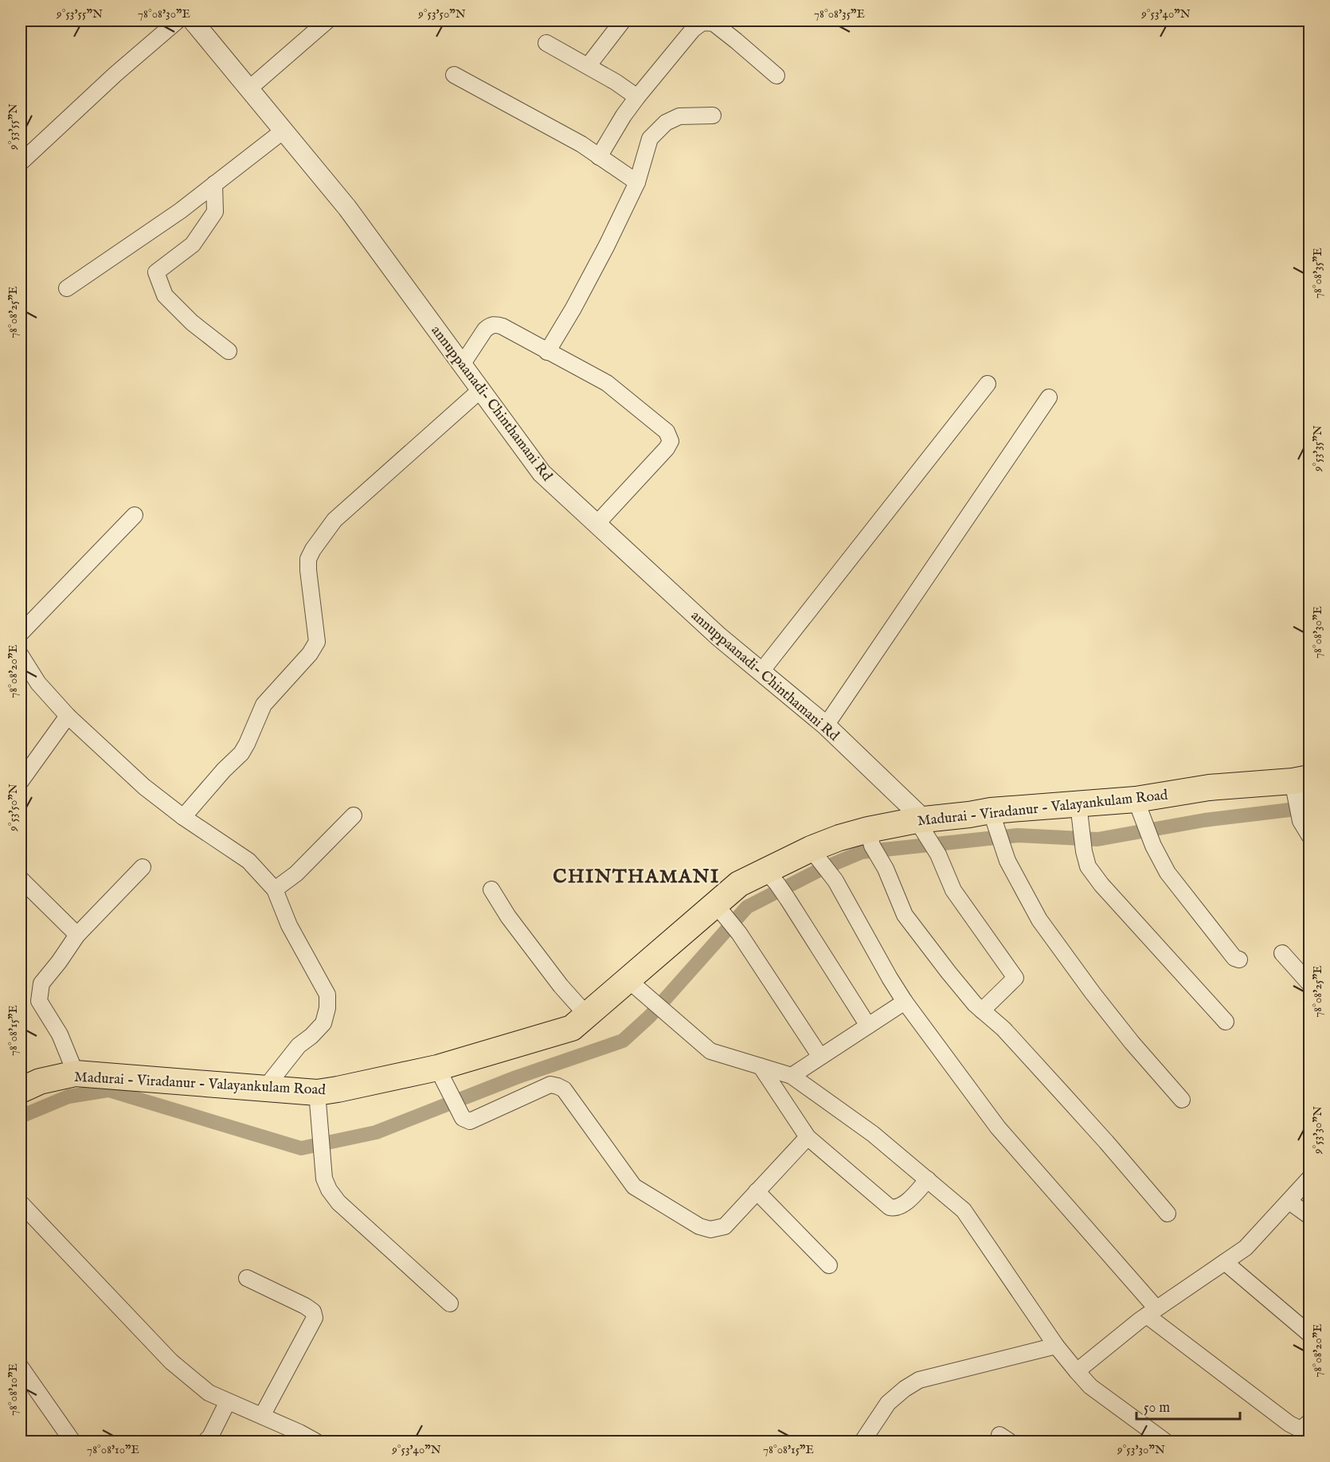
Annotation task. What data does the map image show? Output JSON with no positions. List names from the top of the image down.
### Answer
{
  "streets": {
    "main road": ["Madurai - Viradanur - Valayankulam Road"],
    "street": ["annuppaanadi- Chinthamani Rd"]
  },
  "crossings": [
    ["annuppaanadi- Chinthamani Rd", "Madurai - Viradanur - Valayankulam Road"]
  ],
  "districts": ["CHINTHAMANI"],
  "scale_bar": "50 m",
  "coordinates": [
    "9°53'55\"N",
    "78°08'30\"E",
    "9°53'50\"N",
    "78°08'35\"E",
    "9°53'40\"N",
    "78°08'25\"E",
    "9°53'35\"N",
    "78°08'20\"E",
    "78°08'15\"E",
    "9°53'30\"N",
    "78°08'10\"E"
  ]
}
